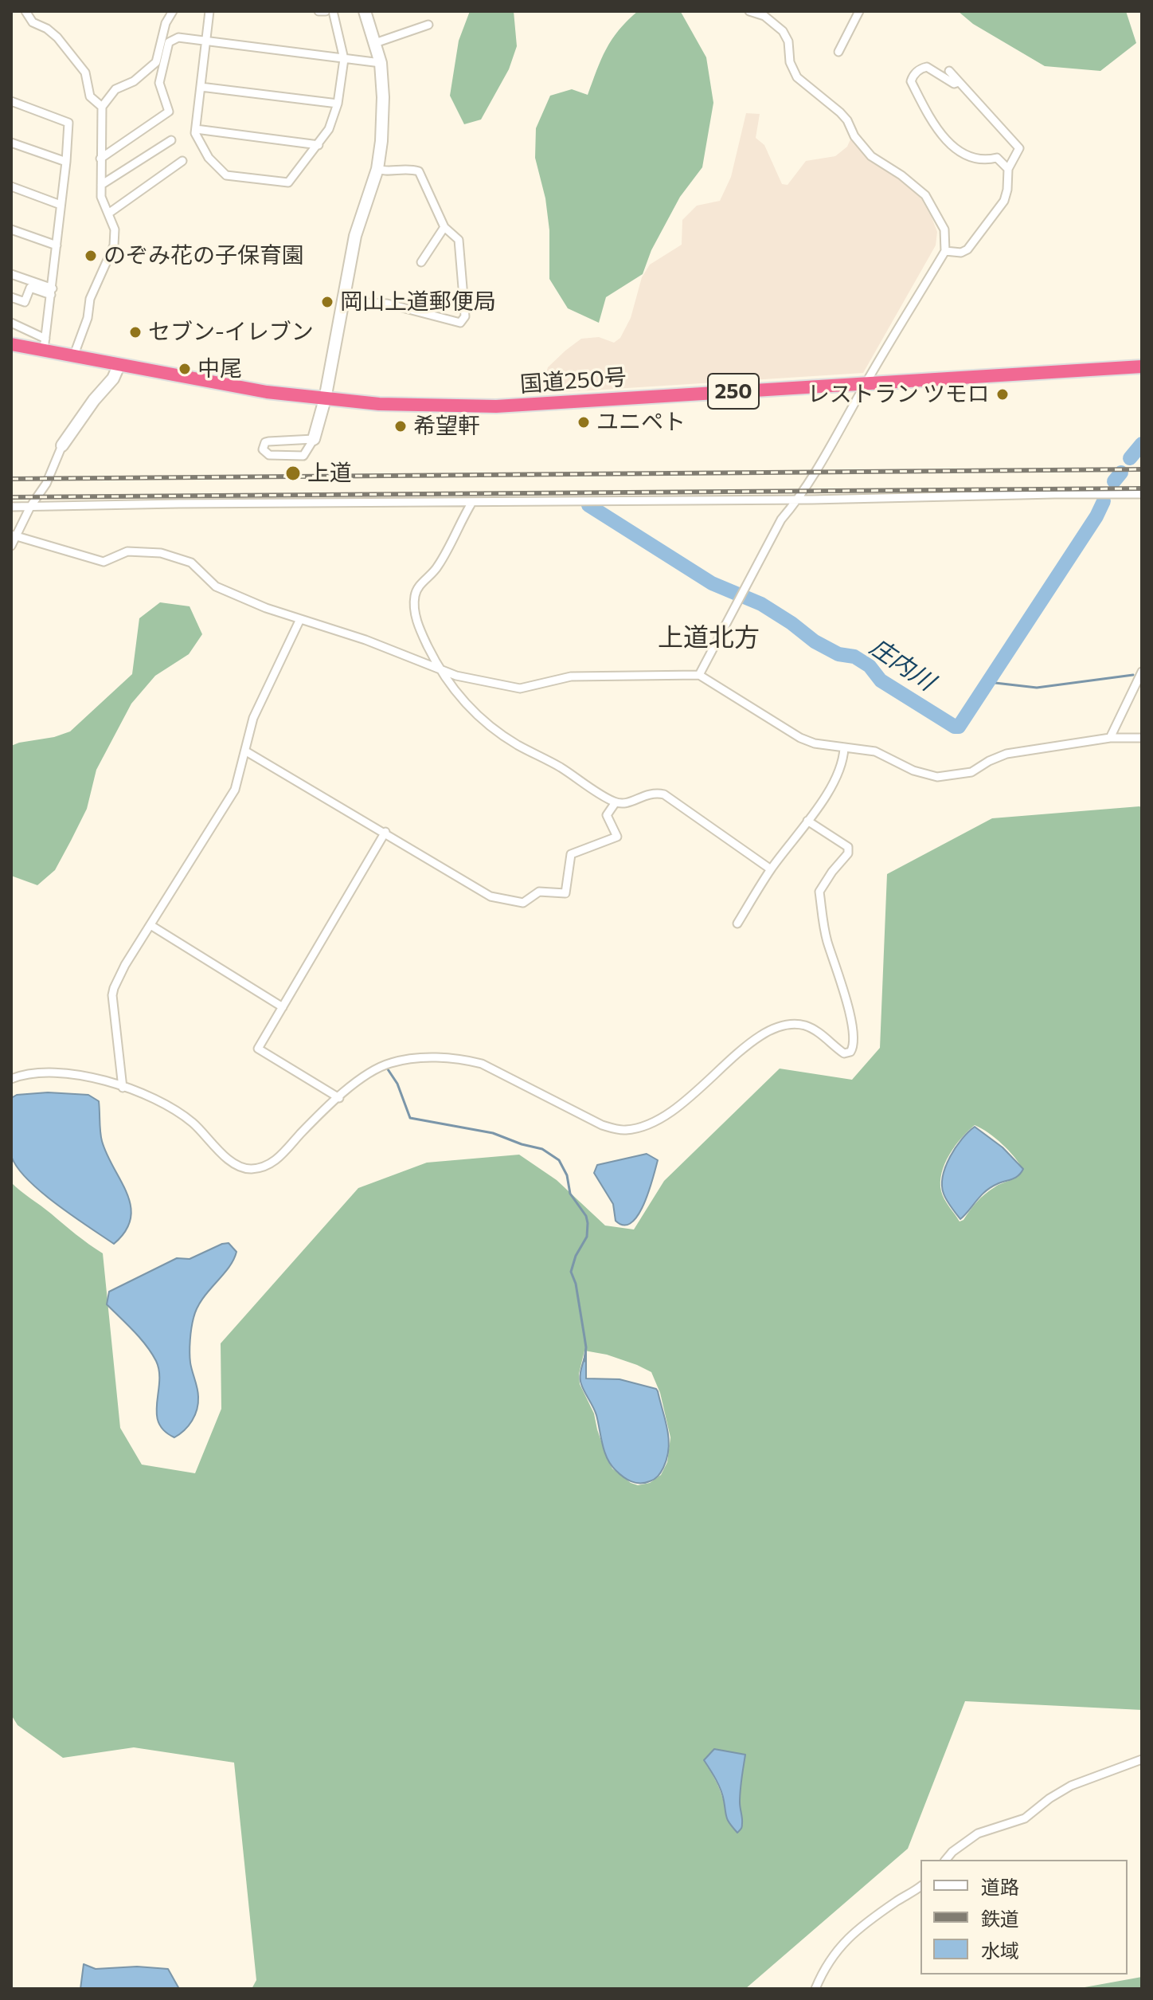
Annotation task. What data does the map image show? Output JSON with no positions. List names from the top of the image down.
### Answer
{
  "streets": {
    "highway": ["国道250号", "250"]
  },
  "districts": ["上道北方"],
  "water": ["庄内川"],
  "places": [
    "のぞみ花の子保育園",
    "岡山上道郵便局",
    "セブン-イレブン",
    "中尾",
    "レストラン ツモロ",
    "ユニペト",
    "希望軒",
    "上道"
  ],
  "legend": ["道路", "鉄道", "水域"]
}
